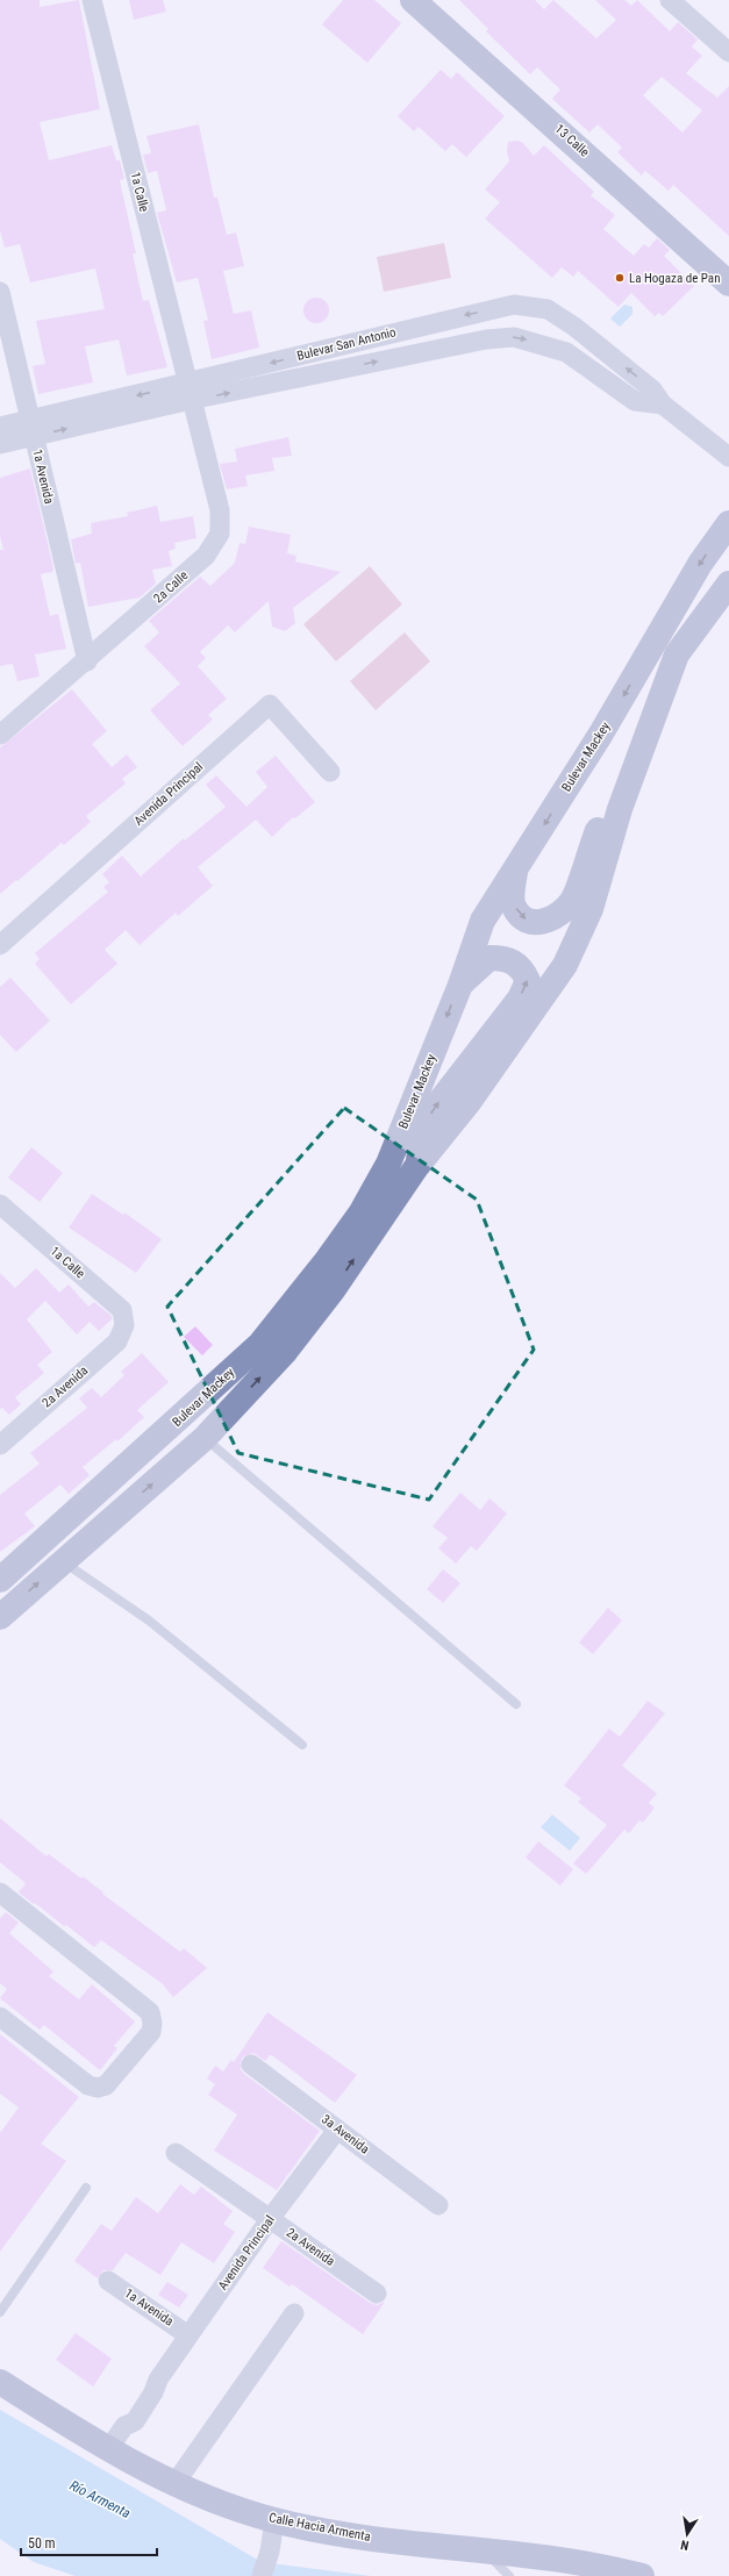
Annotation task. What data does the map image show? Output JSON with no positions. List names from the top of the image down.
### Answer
{
  "streets": {
    "main road": ["13 Calle", "Bulevar Mackey", "Calle Hacia Armenta"],
    "street": [
      "1a Calle",
      "Bulevar San Antonio",
      "1a Avenida",
      "2a Calle",
      "Avenida Principal",
      "2a Avenida",
      "3a Avenida"
    ]
  },
  "crossings": [
    ["1a Calle", "Bulevar San Antonio"],
    ["1a Calle", "2a Calle"],
    ["1a Calle", "2a Avenida"],
    ["Bulevar San Antonio", "1a Avenida"],
    ["Bulevar San Antonio", "2a Calle"],
    ["1a Avenida", "2a Calle"],
    ["1a Avenida", "Avenida Principal"],
    ["Avenida Principal", "2a Avenida"],
    ["Avenida Principal", "3a Avenida"],
    ["Avenida Principal", "Calle Hacia Armenta"]
  ],
  "water": ["Río Armenta"],
  "places": ["La Hogaza de Pan"],
  "scale_bar": "50 m",
  "north": "bottom"
}
